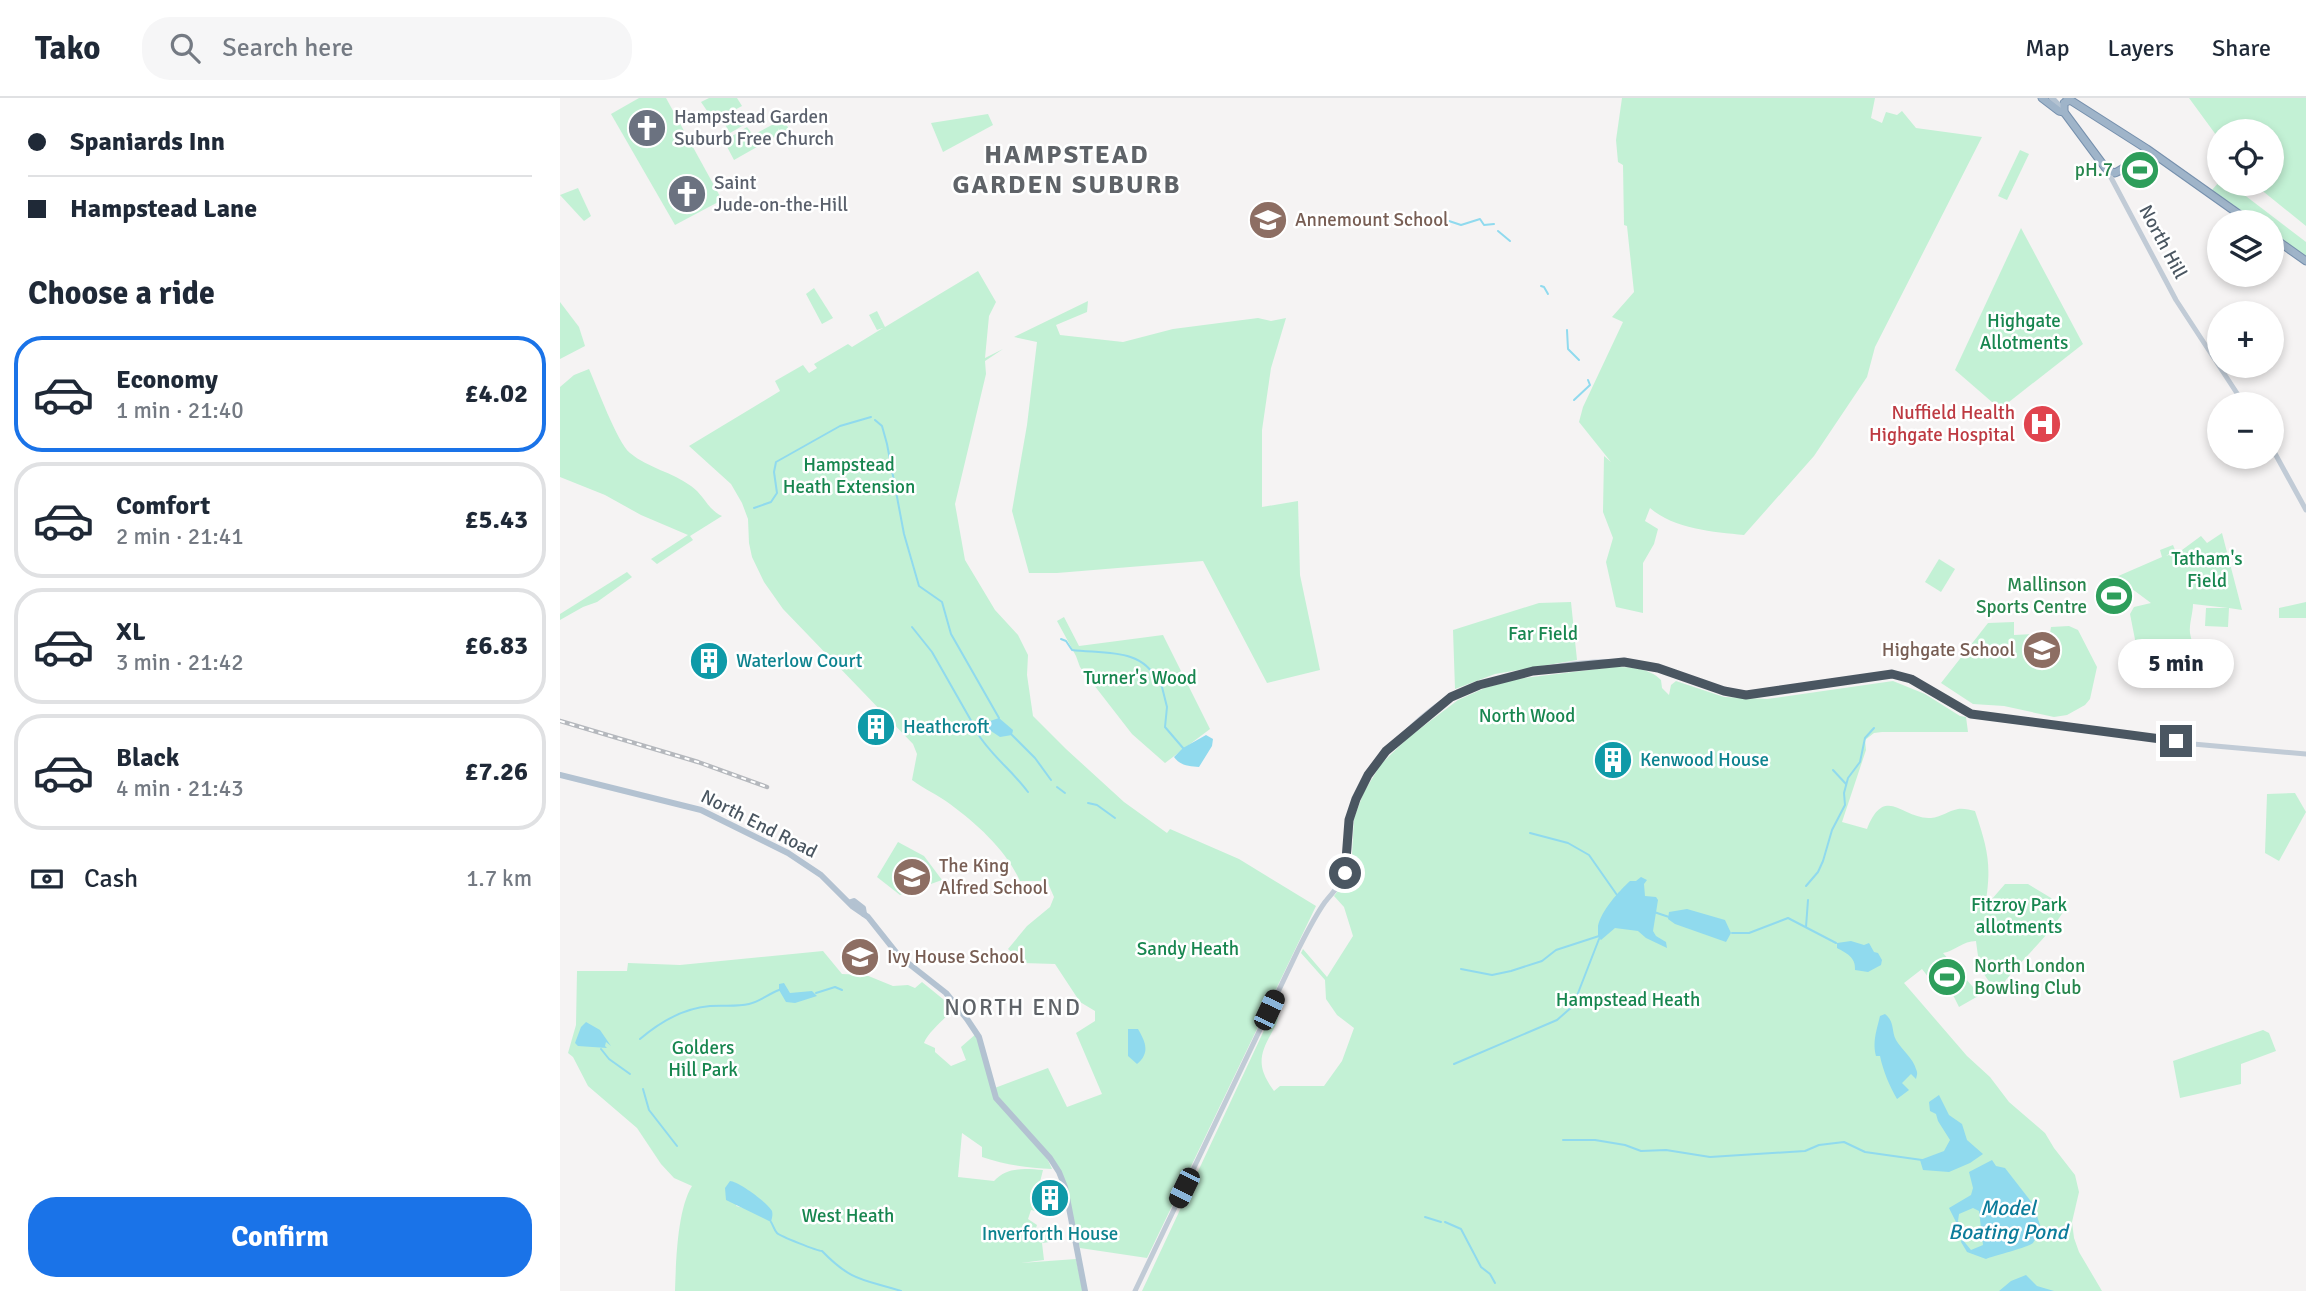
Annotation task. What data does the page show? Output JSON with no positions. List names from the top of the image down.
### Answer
{
  "streets": {
    "main road": ["North Hill", "North End Road"]
  },
  "districts": ["HAMPSTEAD GARDEN SUBURB", "NORTH END"],
  "water": ["Model Boating Pond"],
  "parks": [
    "Highgate Allotments",
    "Hampstead Heath Extension",
    "Tatham's Field",
    "Far Field",
    "Turner's Wood",
    "North Wood",
    "Fitzroy Park allotments",
    "Sandy Heath",
    "Hampstead Heath",
    "Golders Hill Park",
    "West Heath"
  ],
  "places": {
    "church": ["Hampstead Garden Suburb Free Church", "Saint Jude-on-the-Hill"],
    "sports": ["pH.7", "Mallinson Sports Centre", "North London Bowling Club"],
    "school or university": [
      "Annemount School",
      "Highgate School",
      "The King Alfred School",
      "Ivy House School"
    ],
    "hospital": ["Nuffield Health Highgate Hospital"],
    "building": [
      "Waterlow Court",
      "Heathcroft",
      "Kenwood House",
      "Inverforth House"
    ]
  },
  "page": {
    "header": "Tako",
    "search": "Search here",
    "nav": ["Map", "Layers", "Share"],
    "banner": ["Spaniards Inn", "Hampstead Lane"],
    "map_buttons": ["+", "−"],
    "heading": "Choose a ride",
    "list": [
      {
        "name": "Economy",
        "note": "1 min · 21:40",
        "value": "£4.02"
      },
      {
        "name": "Comfort",
        "note": "2 min · 21:41",
        "value": "£5.43"
      },
      {
        "name": "XL",
        "note": "3 min · 21:42",
        "value": "£6.83"
      },
      {
        "name": "Black",
        "note": "4 min · 21:43",
        "value": "£7.26"
      }
    ],
    "bubble": "5 min",
    "pay": ["Cash", "1.7 km"],
    "buttons": "Confirm"
  }
}
